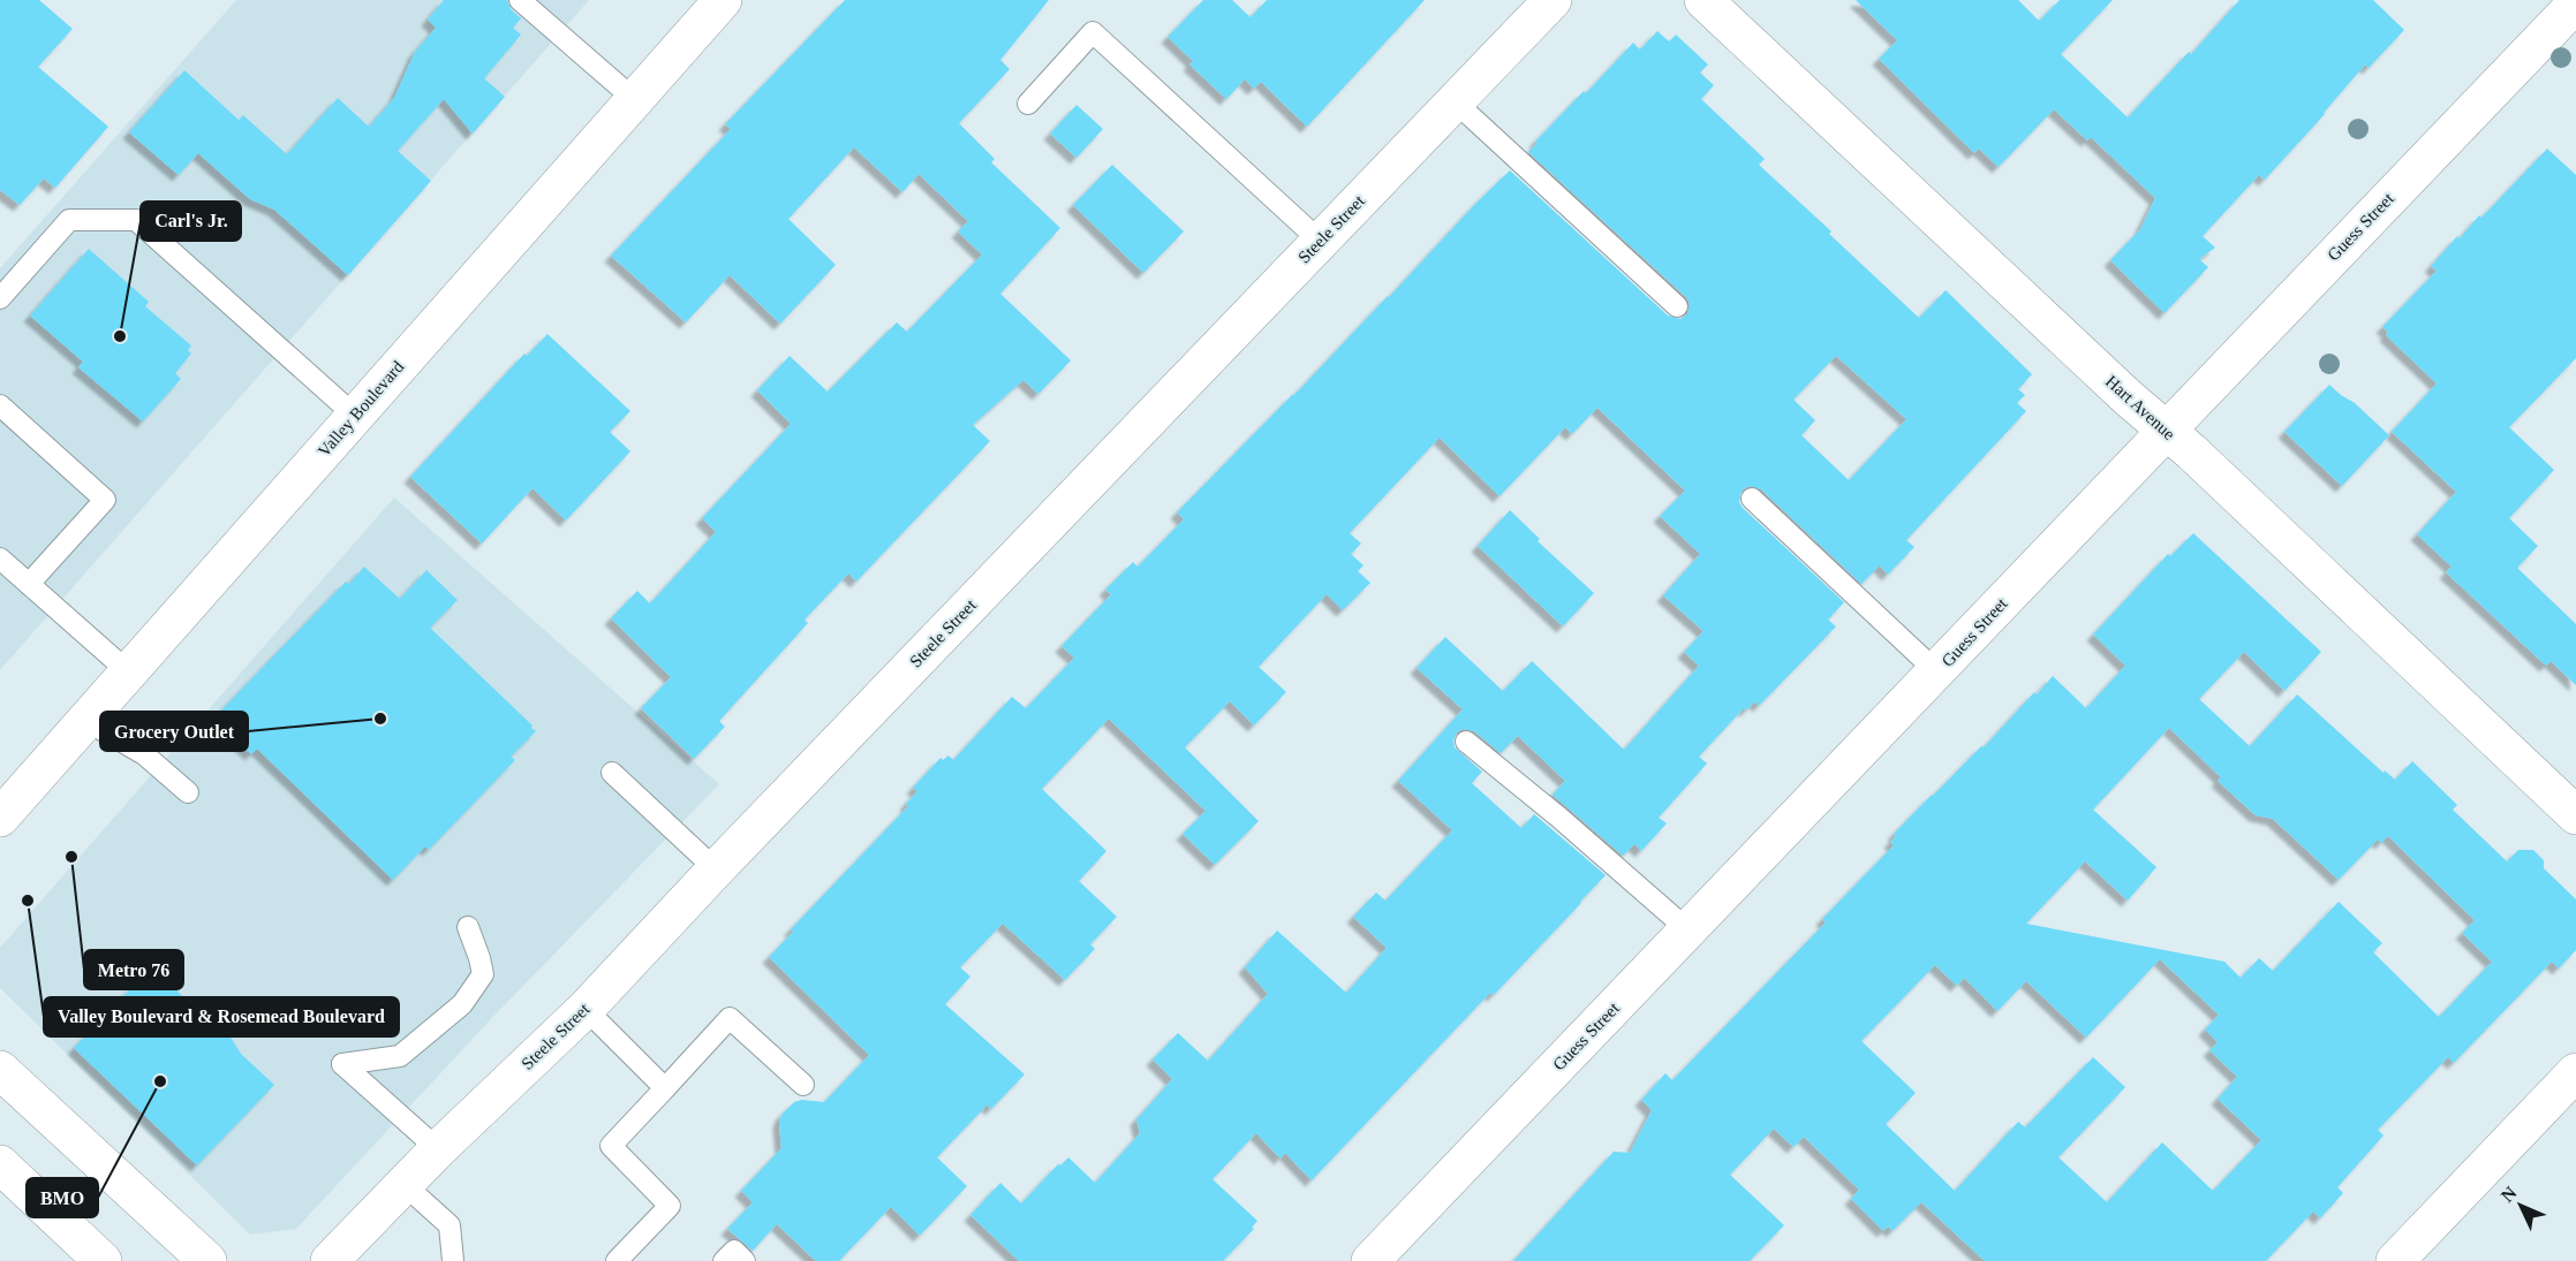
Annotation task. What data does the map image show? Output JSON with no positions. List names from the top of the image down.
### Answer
{
  "streets": {
    "street": [
      "Guess Street",
      "Steele Street",
      "Hart Avenue",
      "Valley Boulevard"
    ]
  },
  "crossings": [
    ["Guess Street", "Hart Avenue"]
  ],
  "places": [
    "Carl's Jr.",
    "Grocery Outlet",
    "Metro 76",
    "Valley Boulevard & Rosemead Boulevard",
    "BMO"
  ],
  "north": "top left"
}
